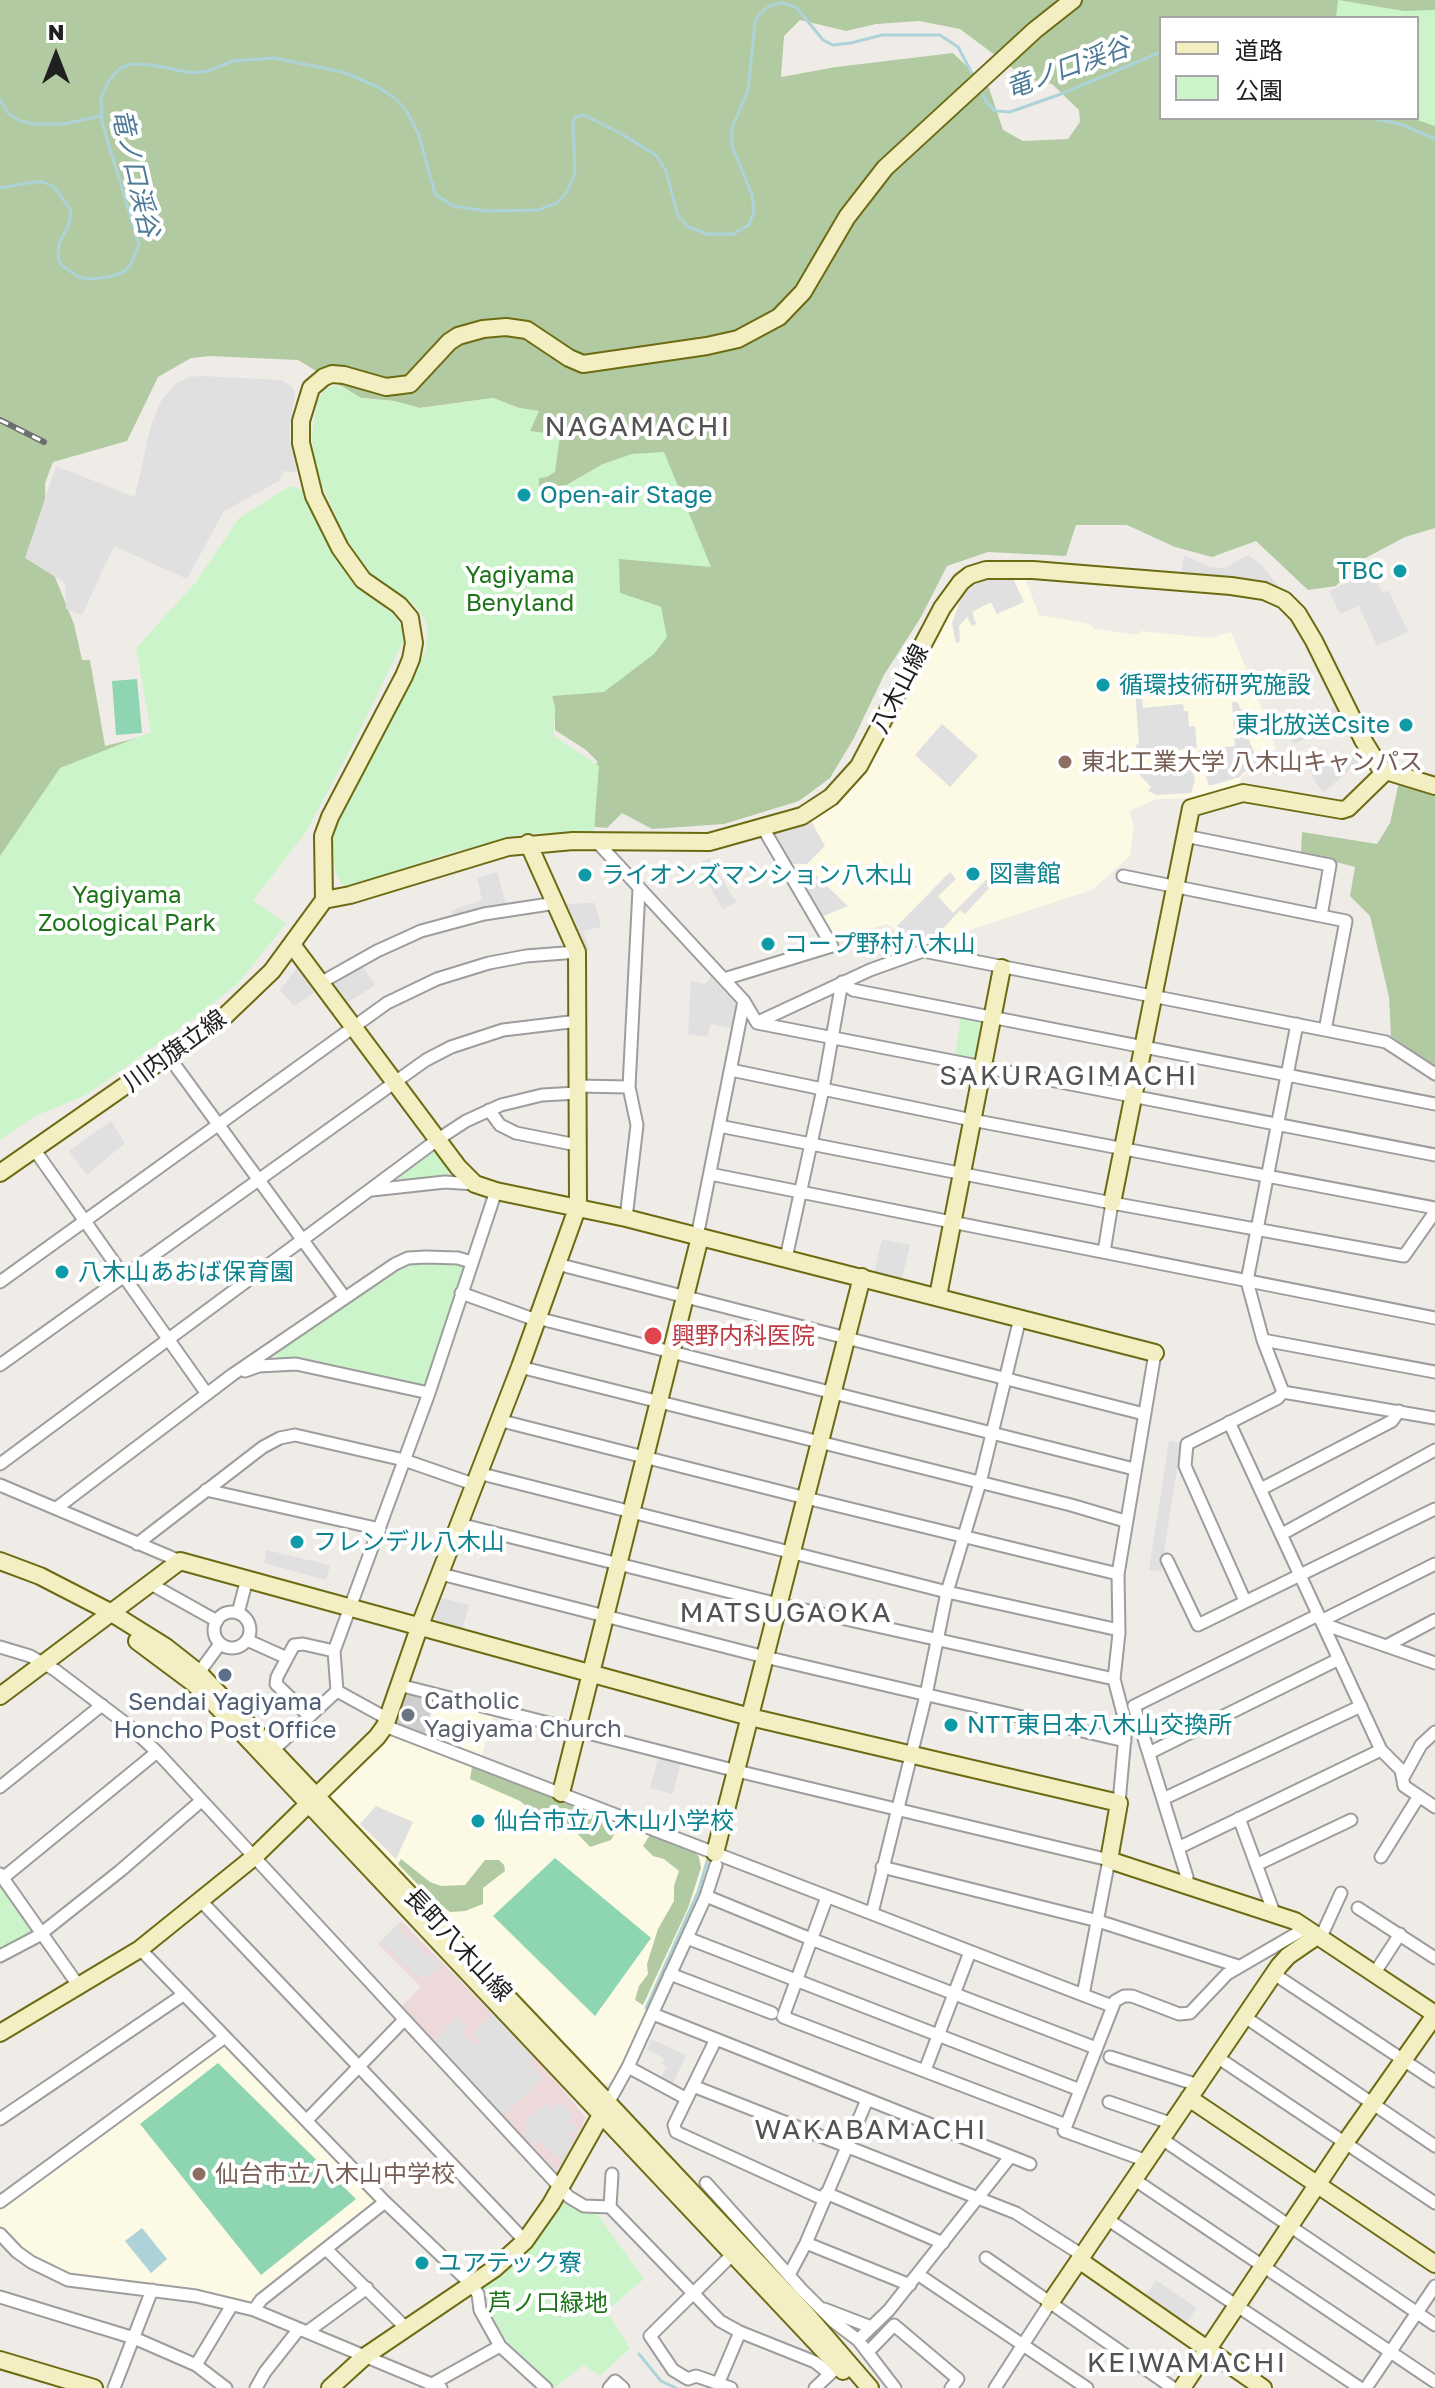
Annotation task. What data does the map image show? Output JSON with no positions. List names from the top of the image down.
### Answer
{
  "streets": {
    "street": ["八木山線", "川内旗立線", "長町八木山線"]
  },
  "crossings": [
    ["八木山線", "川内旗立線"]
  ],
  "districts": [
    "NAGAMACHI",
    "SAKURAGIMACHI",
    "MATSUGAOKA",
    "WAKABAMACHI",
    "KEIWAMACHI"
  ],
  "water": ["竜ノ口渓谷"],
  "parks": ["Yagiyama Benyland", "Yagiyama Zoological Park", "芦ノ口緑地"],
  "places": [
    "Open-air Stage",
    "TBC",
    "循環技術研究施設",
    "東北放送Csite",
    "東北工業大学 八木山キャンパス",
    "図書館",
    "ライオンズマンション八木山",
    "コープ野村八木山",
    "八木山あおば保育園",
    "興野内科医院",
    "フレンデル八木山",
    "Sendai Yagiyama Honcho Post Office",
    "Catholic Yagiyama Church",
    "NTT東日本八木山交換所",
    "仙台市立八木山小学校",
    "仙台市立八木山中学校",
    "ユアテック寮"
  ],
  "legend": ["道路", "公園"],
  "north": "top"
}
